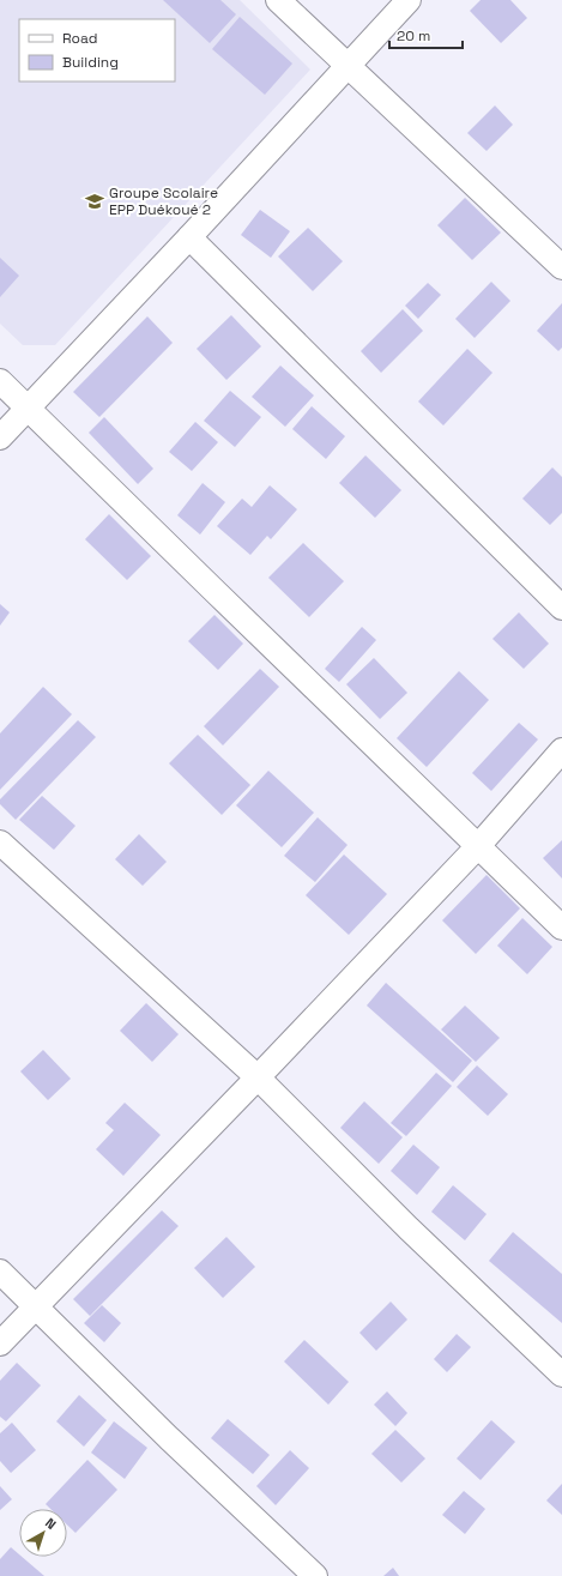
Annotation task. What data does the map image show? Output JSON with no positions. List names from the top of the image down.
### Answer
{
  "places": {
    "school or university": ["Groupe Scolaire EPP Duékoué 2"]
  },
  "legend": ["Road", "Building"],
  "scale_bar": "20 m",
  "north": "top right"
}
